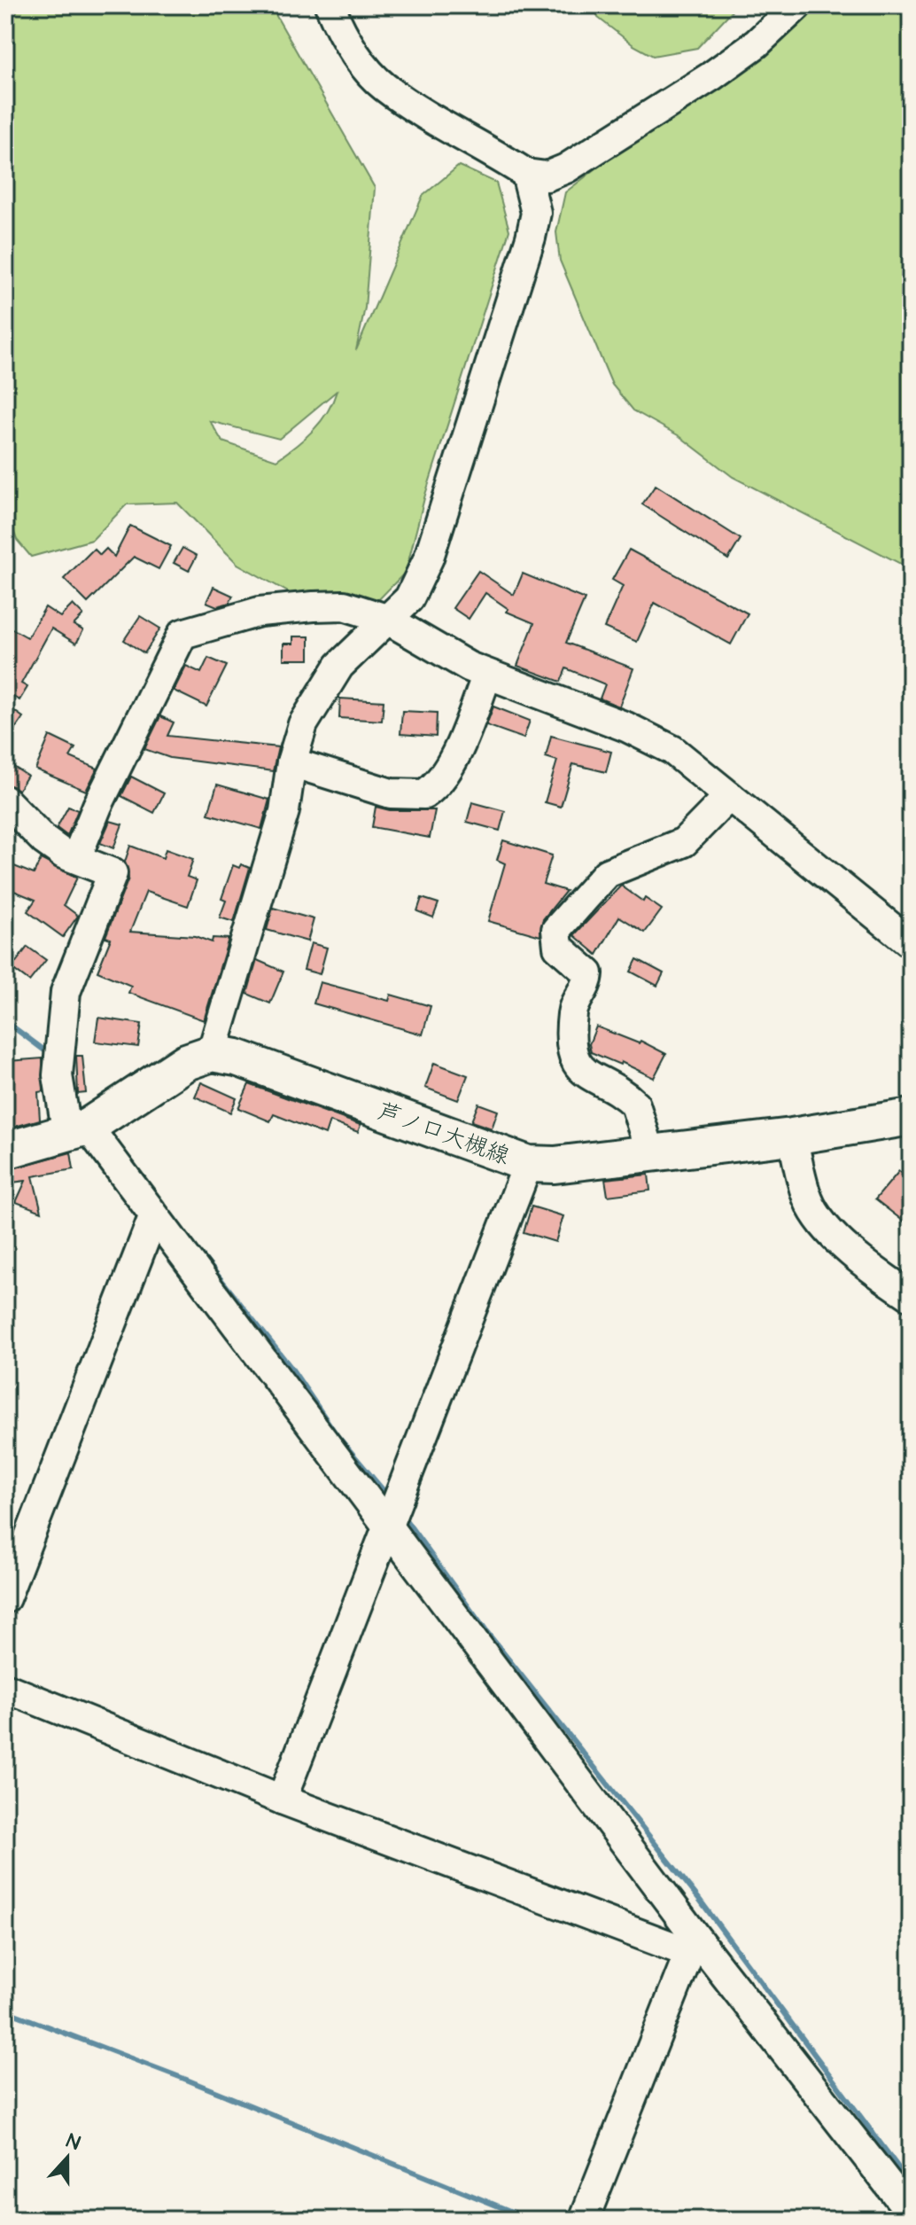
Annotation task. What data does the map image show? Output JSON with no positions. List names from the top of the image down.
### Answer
{
  "streets": {
    "main road": ["芦ノ口大槻線"]
  },
  "north": "top"
}
